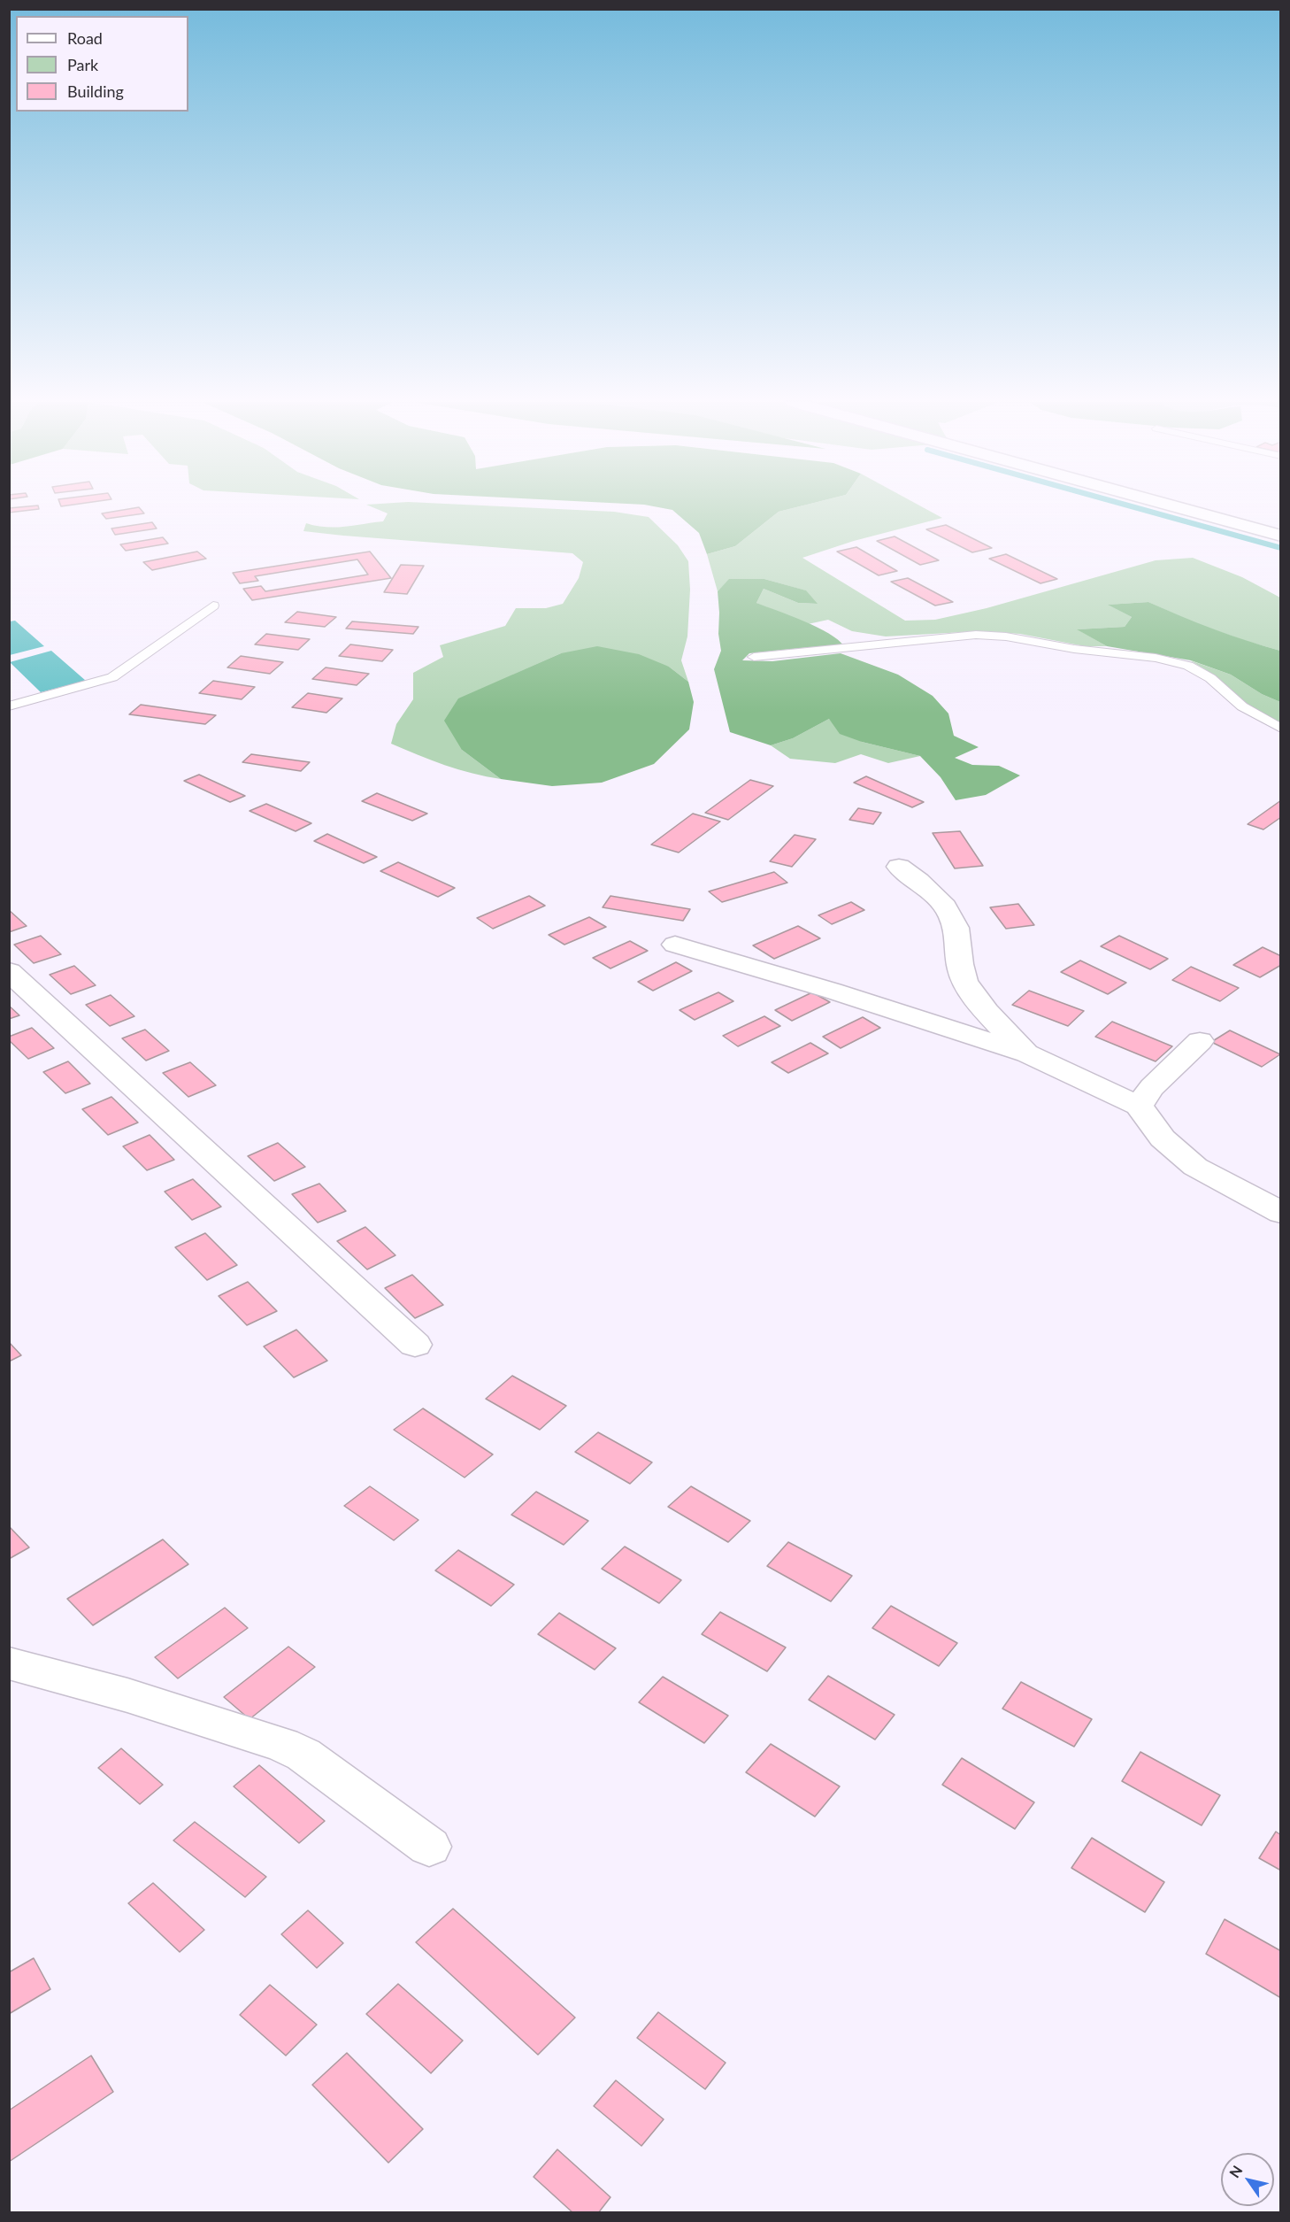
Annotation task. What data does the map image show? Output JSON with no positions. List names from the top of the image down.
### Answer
{
  "legend": ["Road", "Park", "Building"],
  "north": "top left"
}
